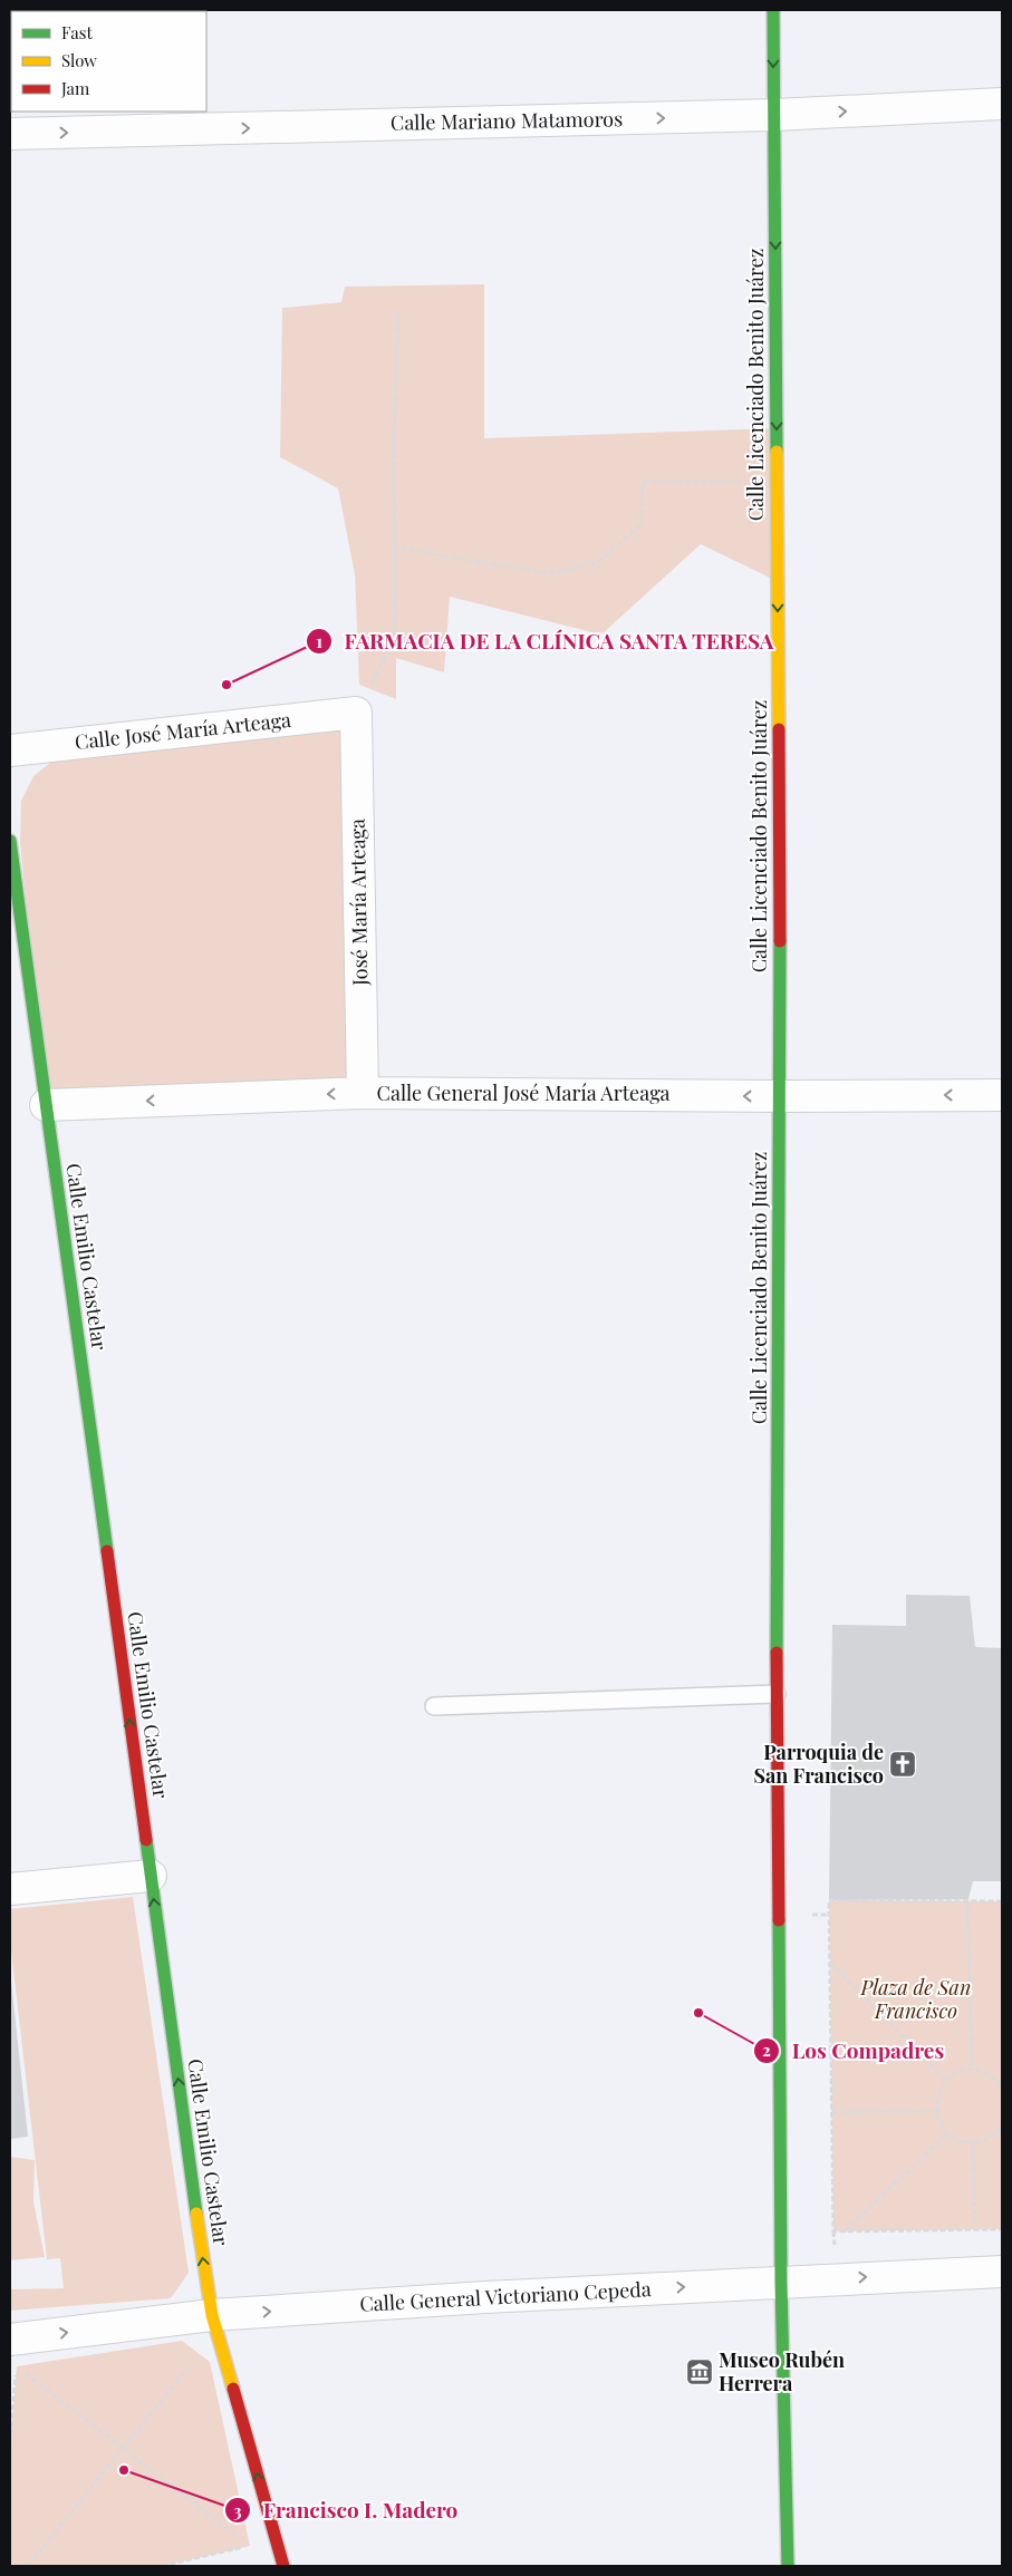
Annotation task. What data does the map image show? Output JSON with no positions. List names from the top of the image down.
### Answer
{
  "streets": {
    "street": [
      "Calle Mariano Matamoros",
      "Calle Licenciado Benito Juárez",
      "Calle José María Arteaga",
      "José María Arteaga",
      "Calle General José María Arteaga",
      "Calle Emilio Castelar",
      "Calle General Victoriano Cepeda"
    ]
  },
  "crossings": [
    ["Calle Mariano Matamoros", "Calle Licenciado Benito Juárez"],
    ["Calle Licenciado Benito Juárez", "Calle General José María Arteaga"],
    ["Calle Licenciado Benito Juárez", "Calle General Victoriano Cepeda"],
    ["Calle José María Arteaga", "José María Arteaga"],
    ["José María Arteaga", "Calle General José María Arteaga"],
    ["Calle General José María Arteaga", "Calle Emilio Castelar"],
    ["Calle Emilio Castelar", "Calle General Victoriano Cepeda"]
  ],
  "one_way": [
    "Calle Mariano Matamoros",
    "Calle Licenciado Benito Juárez",
    "Calle General José María Arteaga",
    "Calle Emilio Castelar",
    "Calle General Victoriano Cepeda"
  ],
  "parks": ["Plaza de San Francisco"],
  "places": {
    "other": ["FARMACIA DE LA CLÍNICA SANTA TERESA", "Los Compadres", "Francisco I. Madero"],
    "church": ["Parroquia de San Francisco"],
    "museum": ["Museo Rubén Herrera"]
  },
  "legend": ["Fast", "Slow", "Jam"]
}
